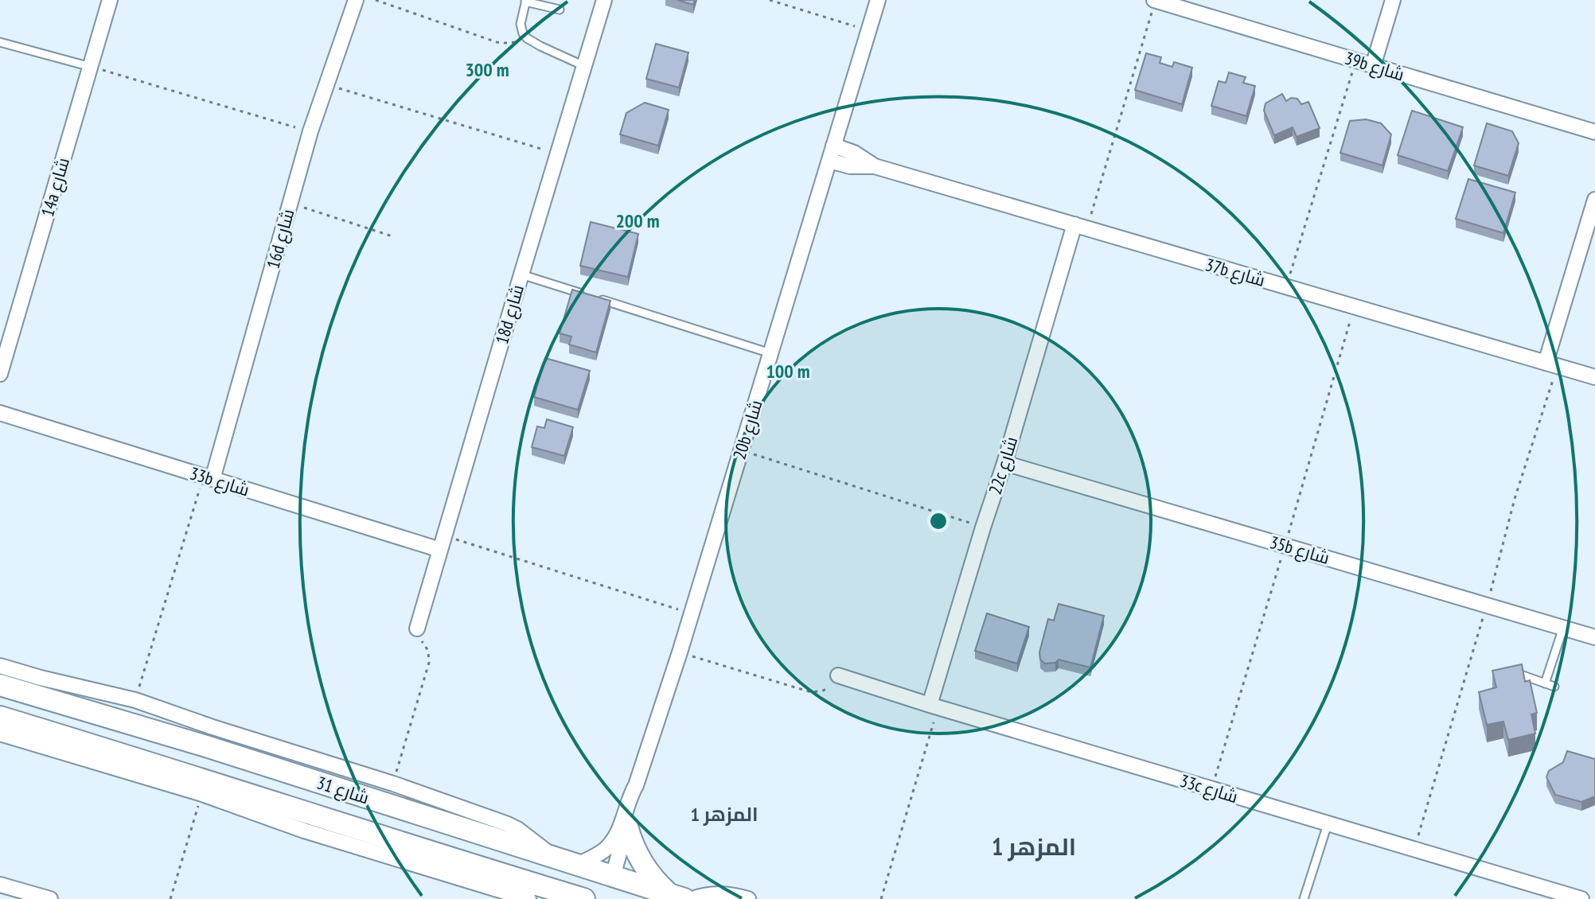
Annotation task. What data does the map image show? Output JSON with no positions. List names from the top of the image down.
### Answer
{
  "streets": {
    "street": [
      "39b شارع",
      "14a شارع",
      "16d شارع",
      "37b شارع",
      "18d شارع",
      "20b شارع",
      "22c شارع",
      "33b شارع",
      "35b شارع",
      "33c شارع",
      "شارع 31"
    ]
  },
  "crossings": [
    ["16d شارع", "33b شارع"],
    ["37b شارع", "20b شارع"],
    ["37b شارع", "22c شارع"],
    ["18d شارع", "33b شارع"],
    ["20b شارع", "شارع 31"],
    ["22c شارع", "35b شارع"],
    ["22c شارع", "33c شارع"]
  ],
  "districts": ["المزهر 1", "المزهر 1"],
  "rings": ["300 m", "200 m", "100 m"]
}
